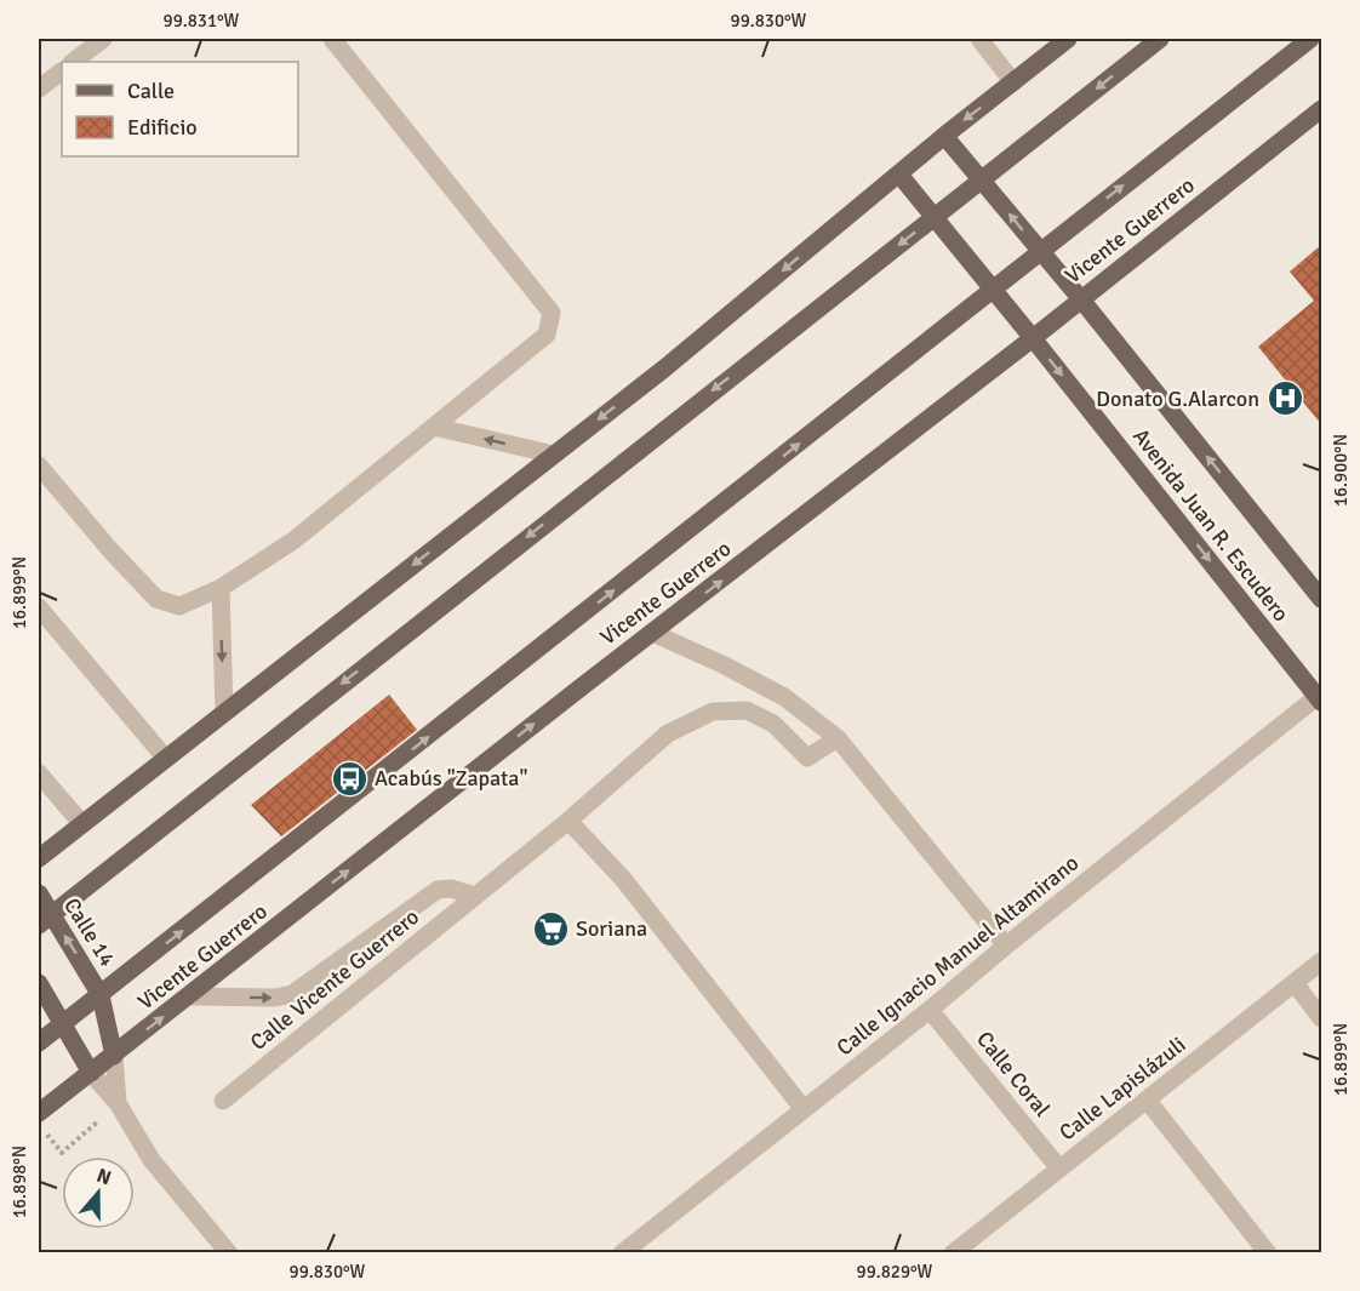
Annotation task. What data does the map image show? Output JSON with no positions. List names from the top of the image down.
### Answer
{
  "streets": {
    "main road": ["Vicente Guerrero", "Avenida Juan R. Escudero", "Calle 14"],
    "street": [
      "Calle Ignacio Manuel Altamirano",
      "Calle Vicente Guerrero",
      "Calle Coral",
      "Calle Lapislázuli"
    ]
  },
  "crossings": [
    ["Vicente Guerrero", "Avenida Juan R. Escudero"],
    ["Vicente Guerrero", "Calle 14"],
    ["Avenida Juan R. Escudero", "Calle Ignacio Manuel Altamirano"],
    ["Calle Ignacio Manuel Altamirano", "Calle Coral"],
    ["Calle Coral", "Calle Lapislázuli"]
  ],
  "places": {
    "hospital": ["Donato G.Alarcon"],
    "bus stop": ["Acabús \"Zapata\""],
    "supermarket": ["Soriana"]
  },
  "legend": ["Calle", "Edificio"],
  "north": "top",
  "coordinates": [
    "99.831°W",
    "99.830°W",
    "16.900°N",
    "16.899°N",
    "16.898°N",
    "99.829°W"
  ]
}
